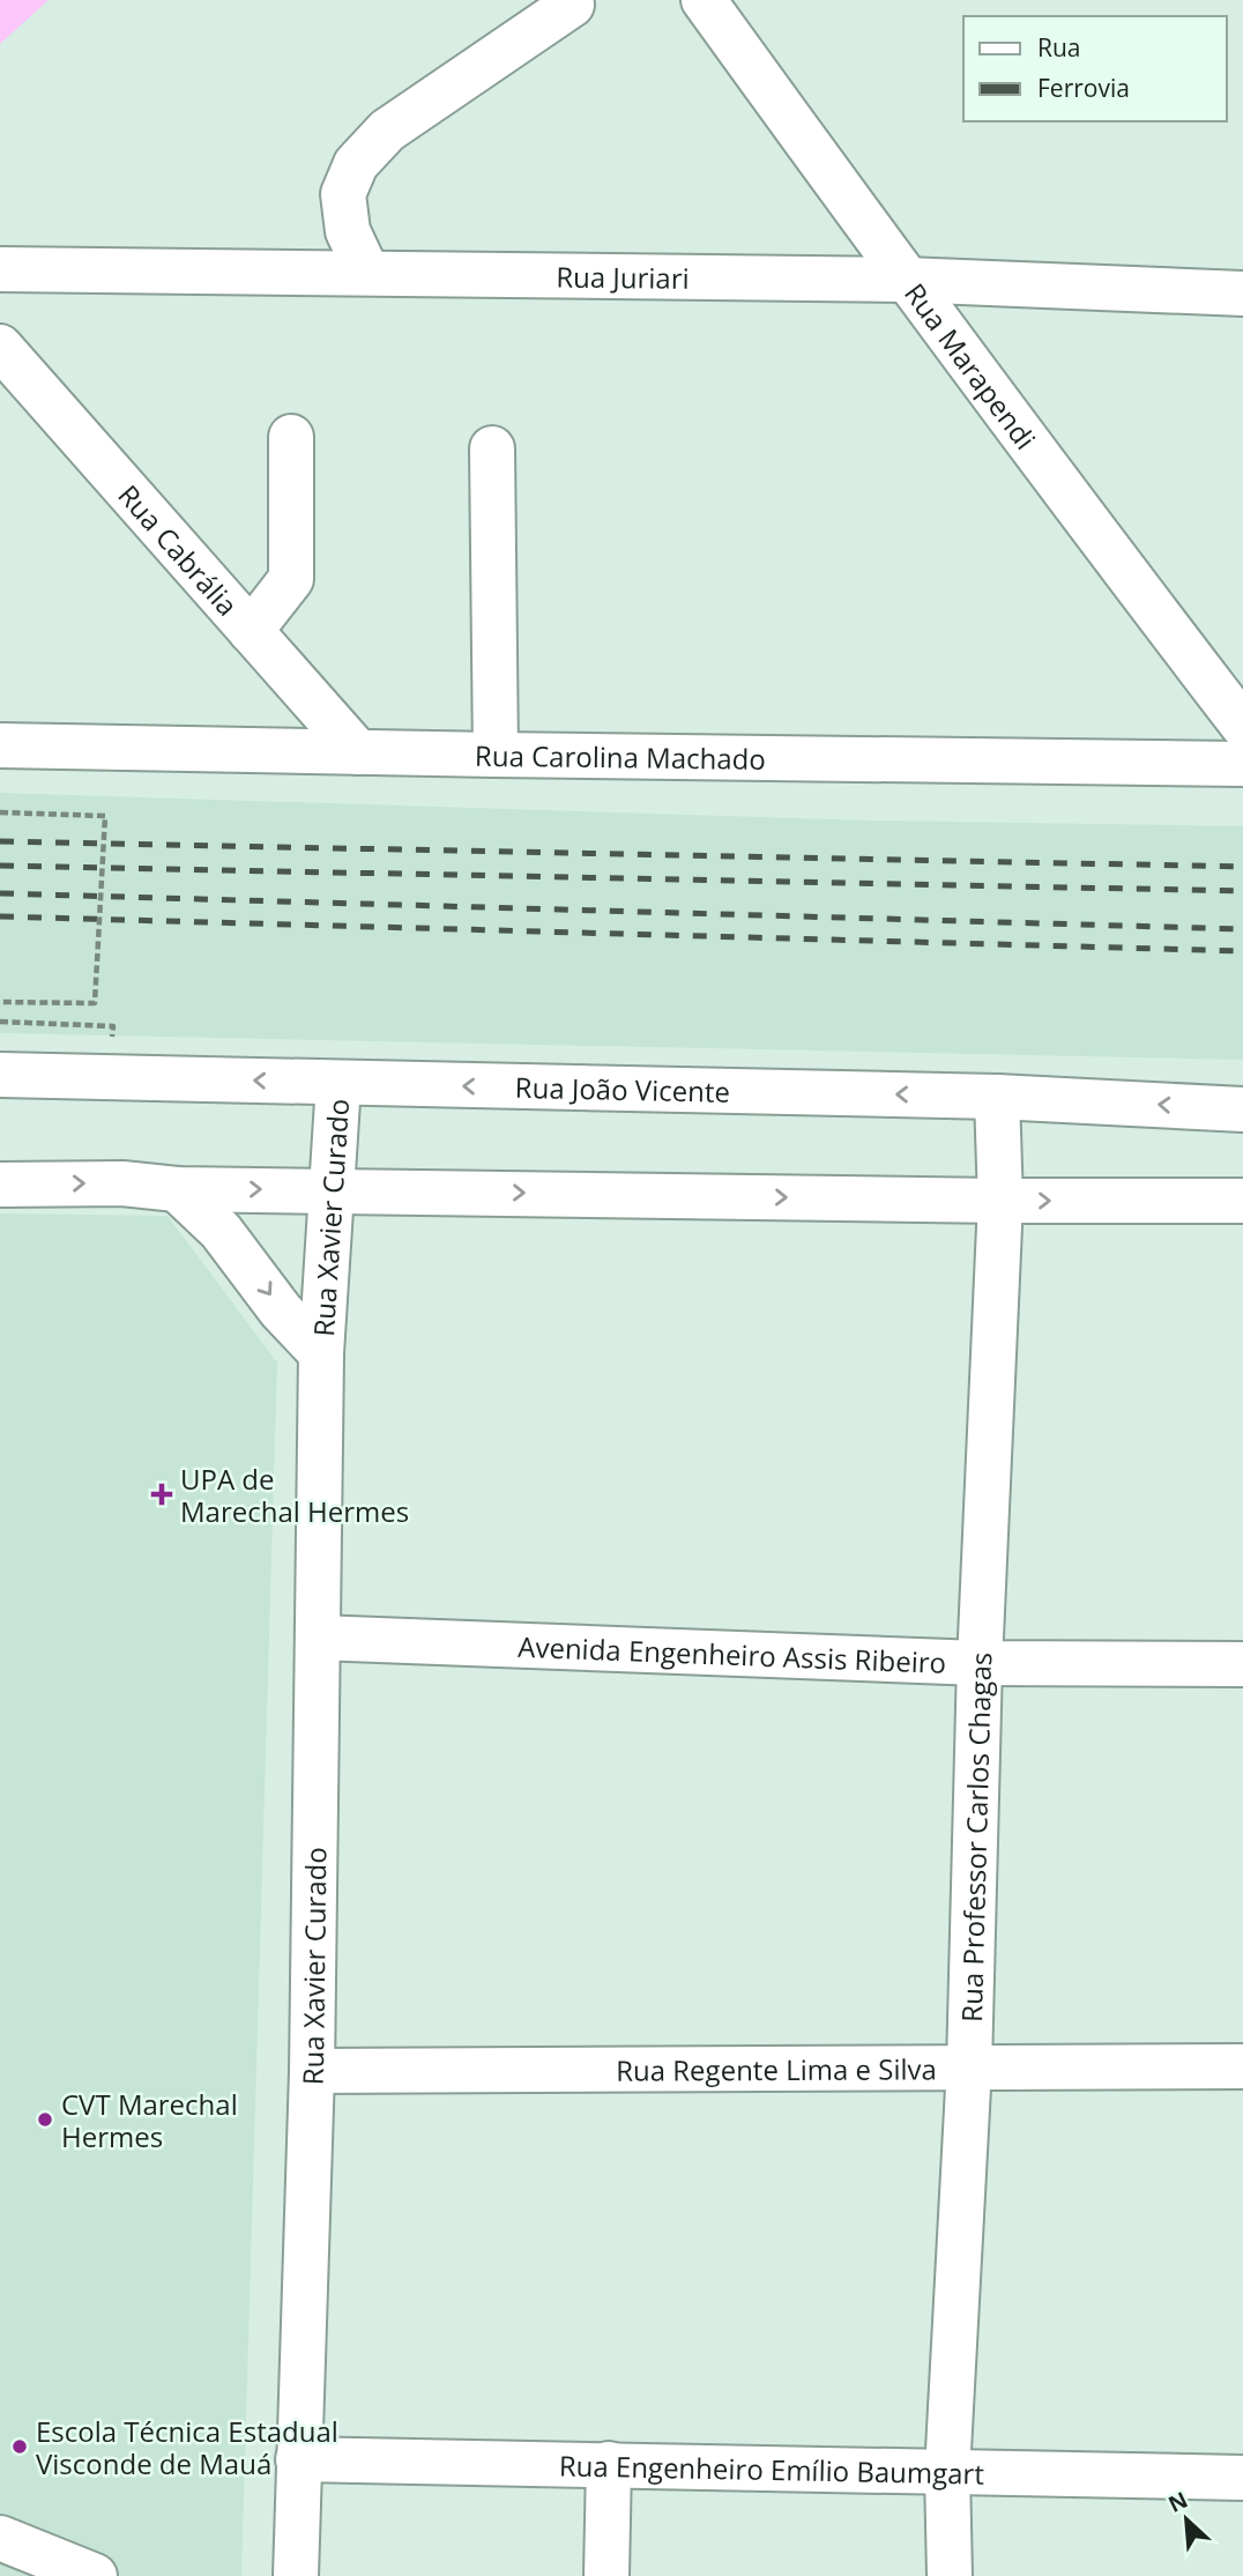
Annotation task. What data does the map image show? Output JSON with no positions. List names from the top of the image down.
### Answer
{
  "streets": {
    "street": [
      "Rua Juriari",
      "Rua Marapendi",
      "Rua Cabrália",
      "Rua Carolina Machado",
      "Rua João Vicente",
      "Rua Xavier Curado",
      "Avenida Engenheiro Assis Ribeiro",
      "Rua Professor Carlos Chagas",
      "Rua Regente Lima e Silva",
      "Rua Engenheiro Emílio Baumgart"
    ]
  },
  "crossings": [
    ["Rua Juriari", "Rua Marapendi"],
    ["Rua Cabrália", "Rua Carolina Machado"],
    ["Rua João Vicente", "Rua Xavier Curado"],
    ["Rua João Vicente", "Rua Professor Carlos Chagas"],
    ["Rua Xavier Curado", "Avenida Engenheiro Assis Ribeiro"],
    ["Rua Xavier Curado", "Rua Regente Lima e Silva"],
    ["Rua Xavier Curado", "Rua Engenheiro Emílio Baumgart"],
    ["Avenida Engenheiro Assis Ribeiro", "Rua Professor Carlos Chagas"],
    ["Rua Professor Carlos Chagas", "Rua Regente Lima e Silva"],
    ["Rua Professor Carlos Chagas", "Rua Engenheiro Emílio Baumgart"]
  ],
  "places": {
    "health": ["UPA de Marechal Hermes"],
    "other": ["CVT Marechal Hermes", "Escola Técnica Estadual Visconde de Mauá"]
  },
  "legend": ["Rua", "Ferrovia"],
  "north": "top left"
}
